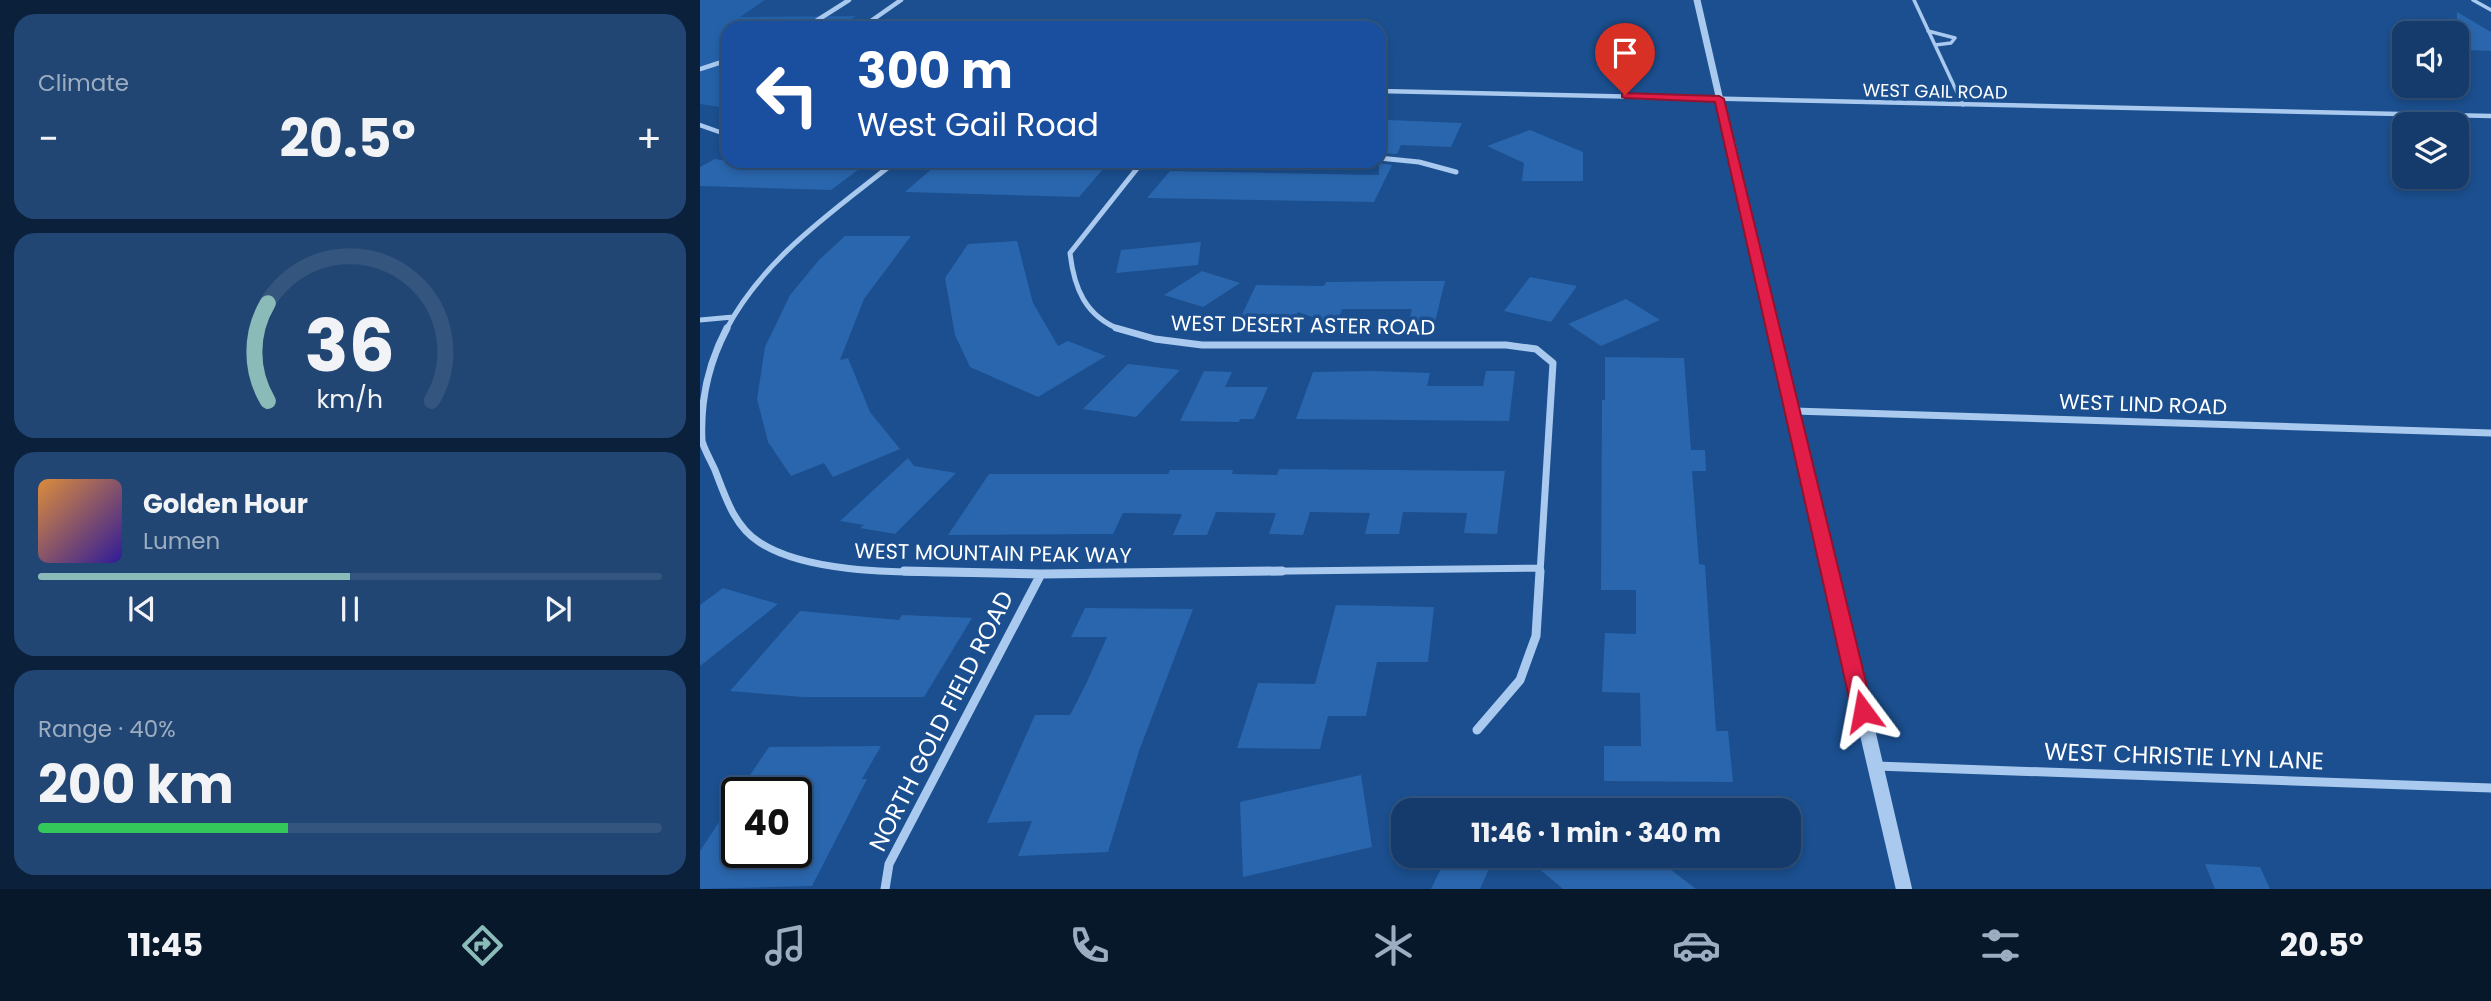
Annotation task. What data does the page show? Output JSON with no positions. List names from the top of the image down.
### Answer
{
  "streets": {
    "street": [
      "WEST GAIL ROAD",
      "WEST DESERT ASTER ROAD",
      "WEST LIND ROAD",
      "WEST MOUNTAIN PEAK WAY",
      "NORTH GOLD FIELD ROAD",
      "WEST CHRISTIE LYN LANE"
    ]
  },
  "crossings": [
    ["WEST DESERT ASTER ROAD", "WEST MOUNTAIN PEAK WAY"],
    ["WEST MOUNTAIN PEAK WAY", "NORTH GOLD FIELD ROAD"]
  ],
  "page": {
    "tile": [
      "Climate",
      ["Range · 40%", "200 km"]
    ],
    "turn": ["300 m", "West Gail Road"],
    "heat": ["−", "20.5°", "+"],
    "song": ["Golden Hour", "Lumen"],
    "limit": "40",
    "trip": "11:46 · 1 min · 340 m",
    "tabs": ["11:45", "20.5°"],
    "gauge": ["36", "km/h"]
  }
}
